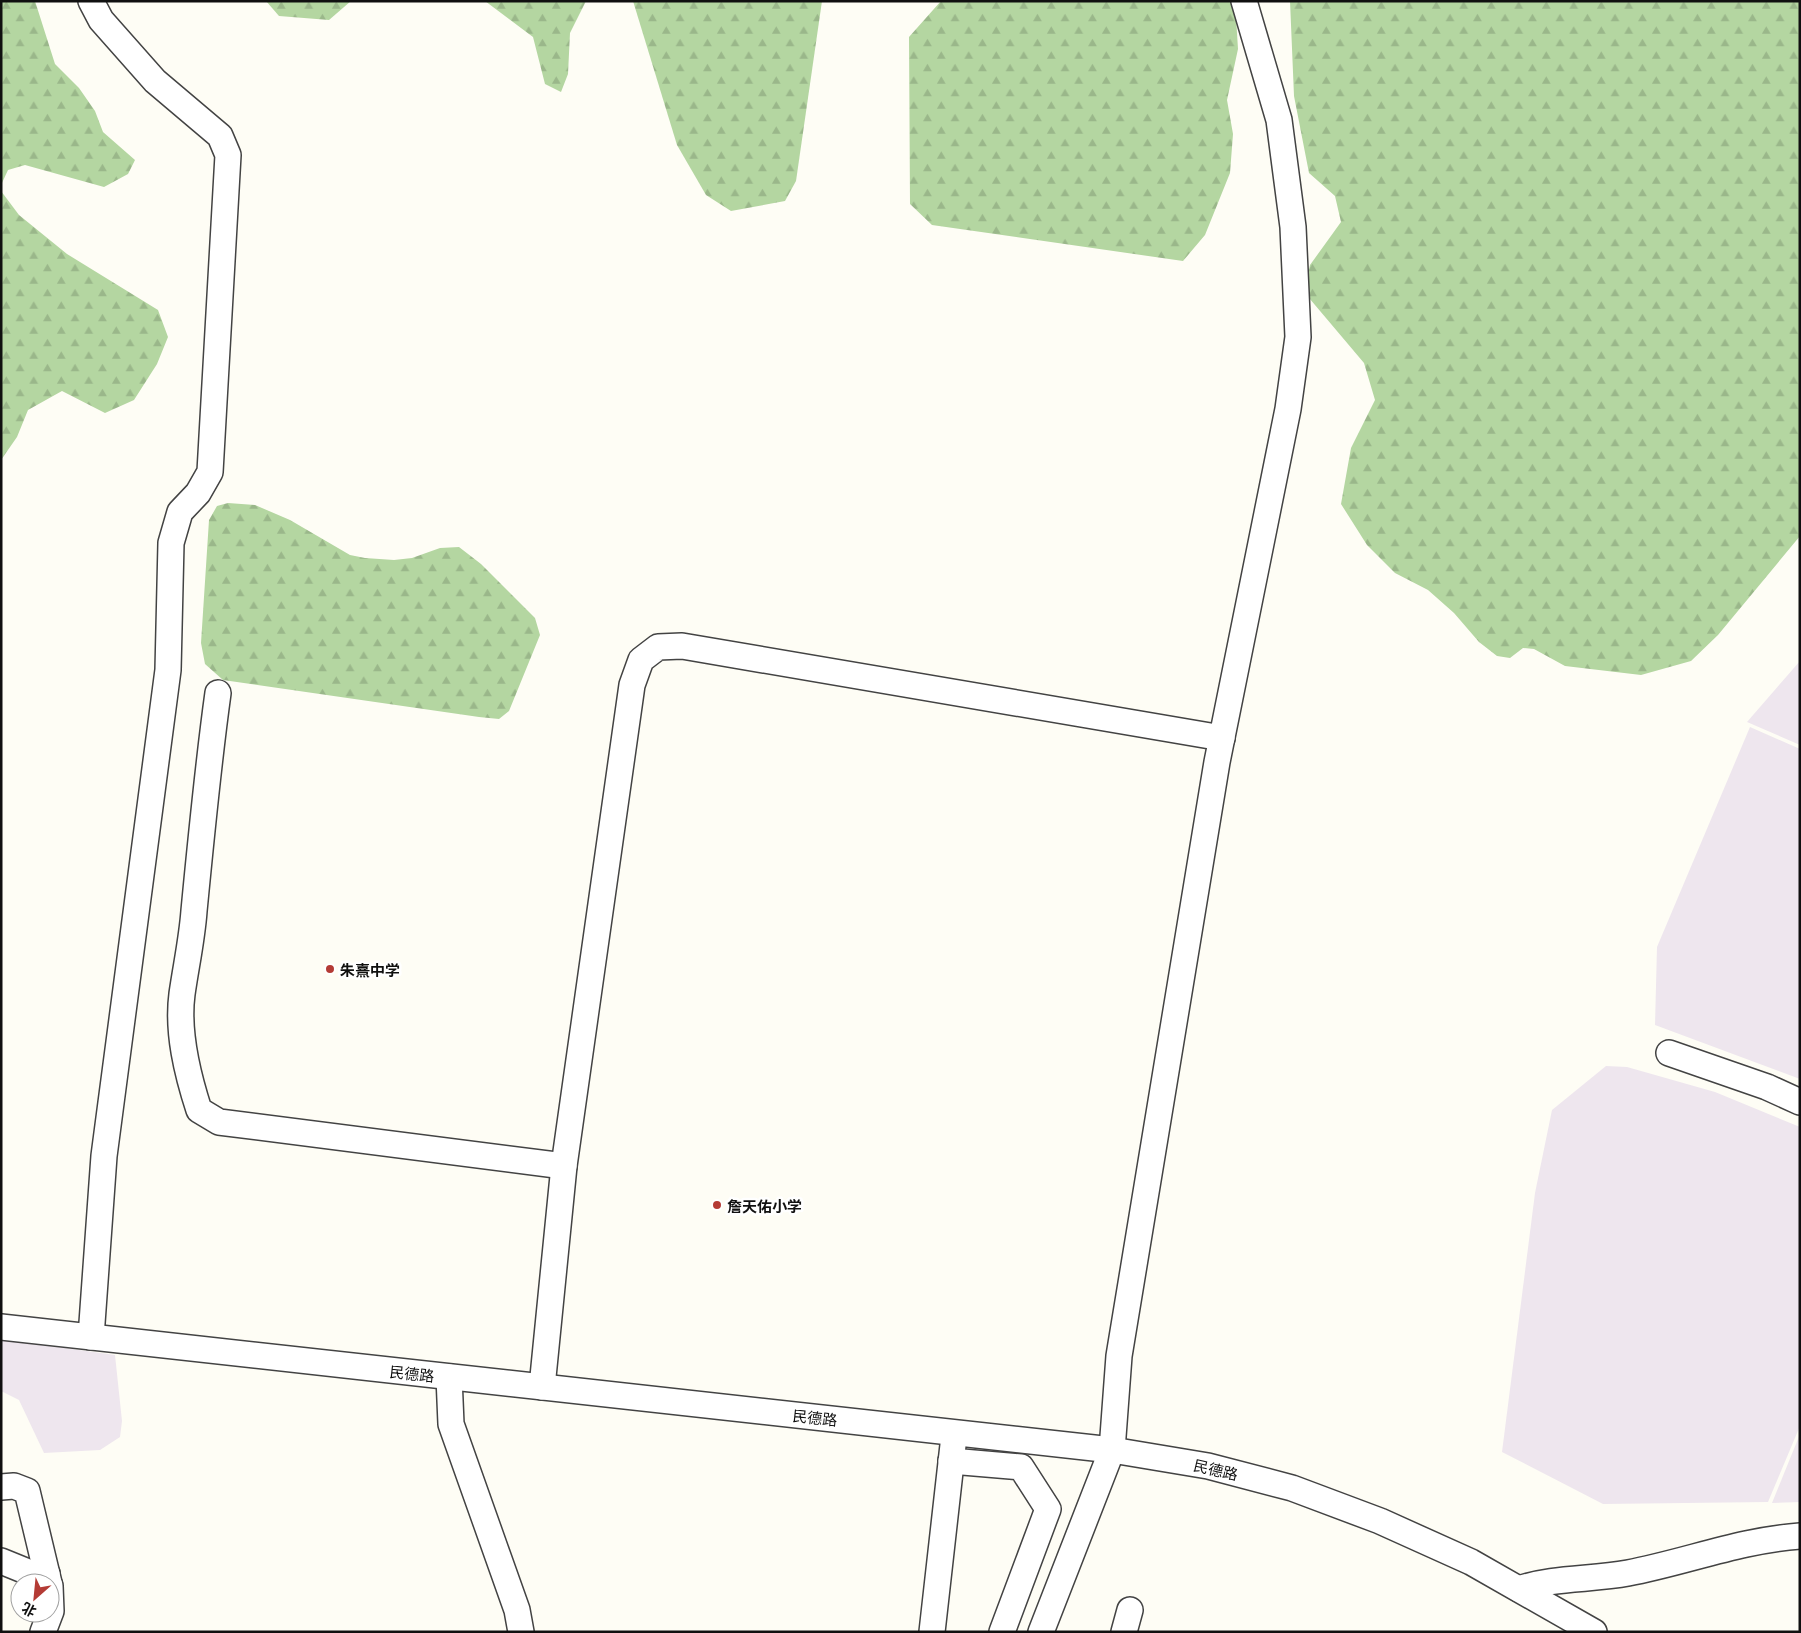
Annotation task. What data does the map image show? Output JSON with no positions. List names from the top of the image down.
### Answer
{
  "streets": {
    "street": ["民德路"]
  },
  "places": ["朱熹中学", "詹天佑小学"],
  "north": "bottom left"
}
